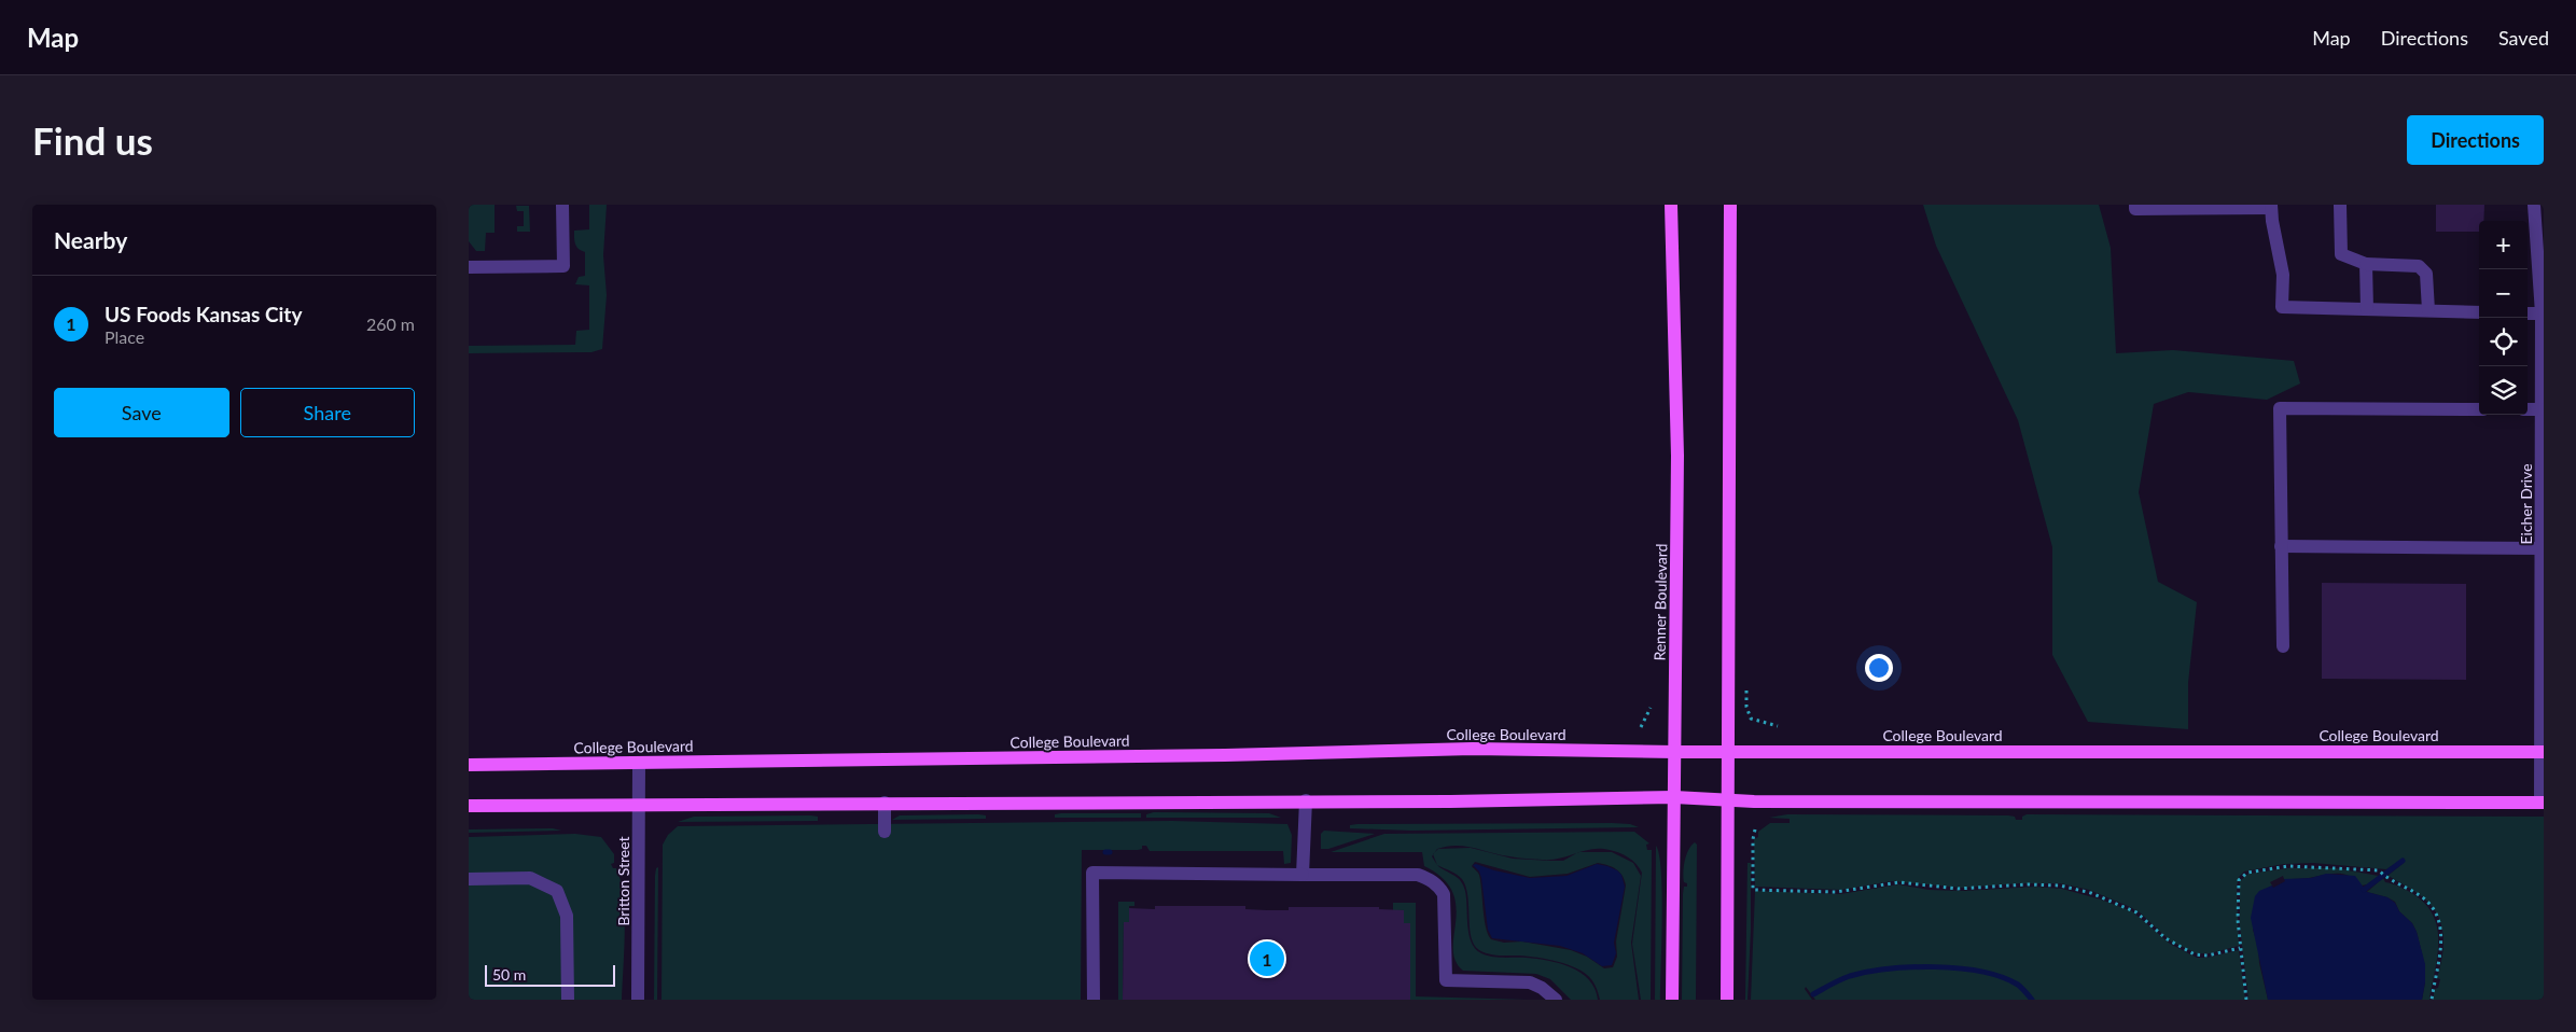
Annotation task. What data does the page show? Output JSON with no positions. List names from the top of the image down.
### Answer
{
  "streets": {
    "main road": ["Renner Boulevard", "College Boulevard"],
    "street": ["Eicher Drive", "Britton Street"]
  },
  "crossings": [
    ["Eicher Drive", "College Boulevard"],
    ["Renner Boulevard", "College Boulevard"],
    ["College Boulevard", "Britton Street"]
  ],
  "scale_bar": "50 m",
  "page": {
    "header": "Map",
    "nav": ["Map", "Directions", "Saved"],
    "buttons": [
      "Directions",
      ["Save", "Share"]
    ],
    "title": "Find us",
    "heading": "Nearby",
    "map_buttons": ["+", "−"],
    "list": [
      {
        "mark": "1",
        "name": "US Foods Kansas City",
        "note": "Place",
        "value": "260 m"
      }
    ],
    "pins": "1",
    "scale": "50 m"
  }
}
